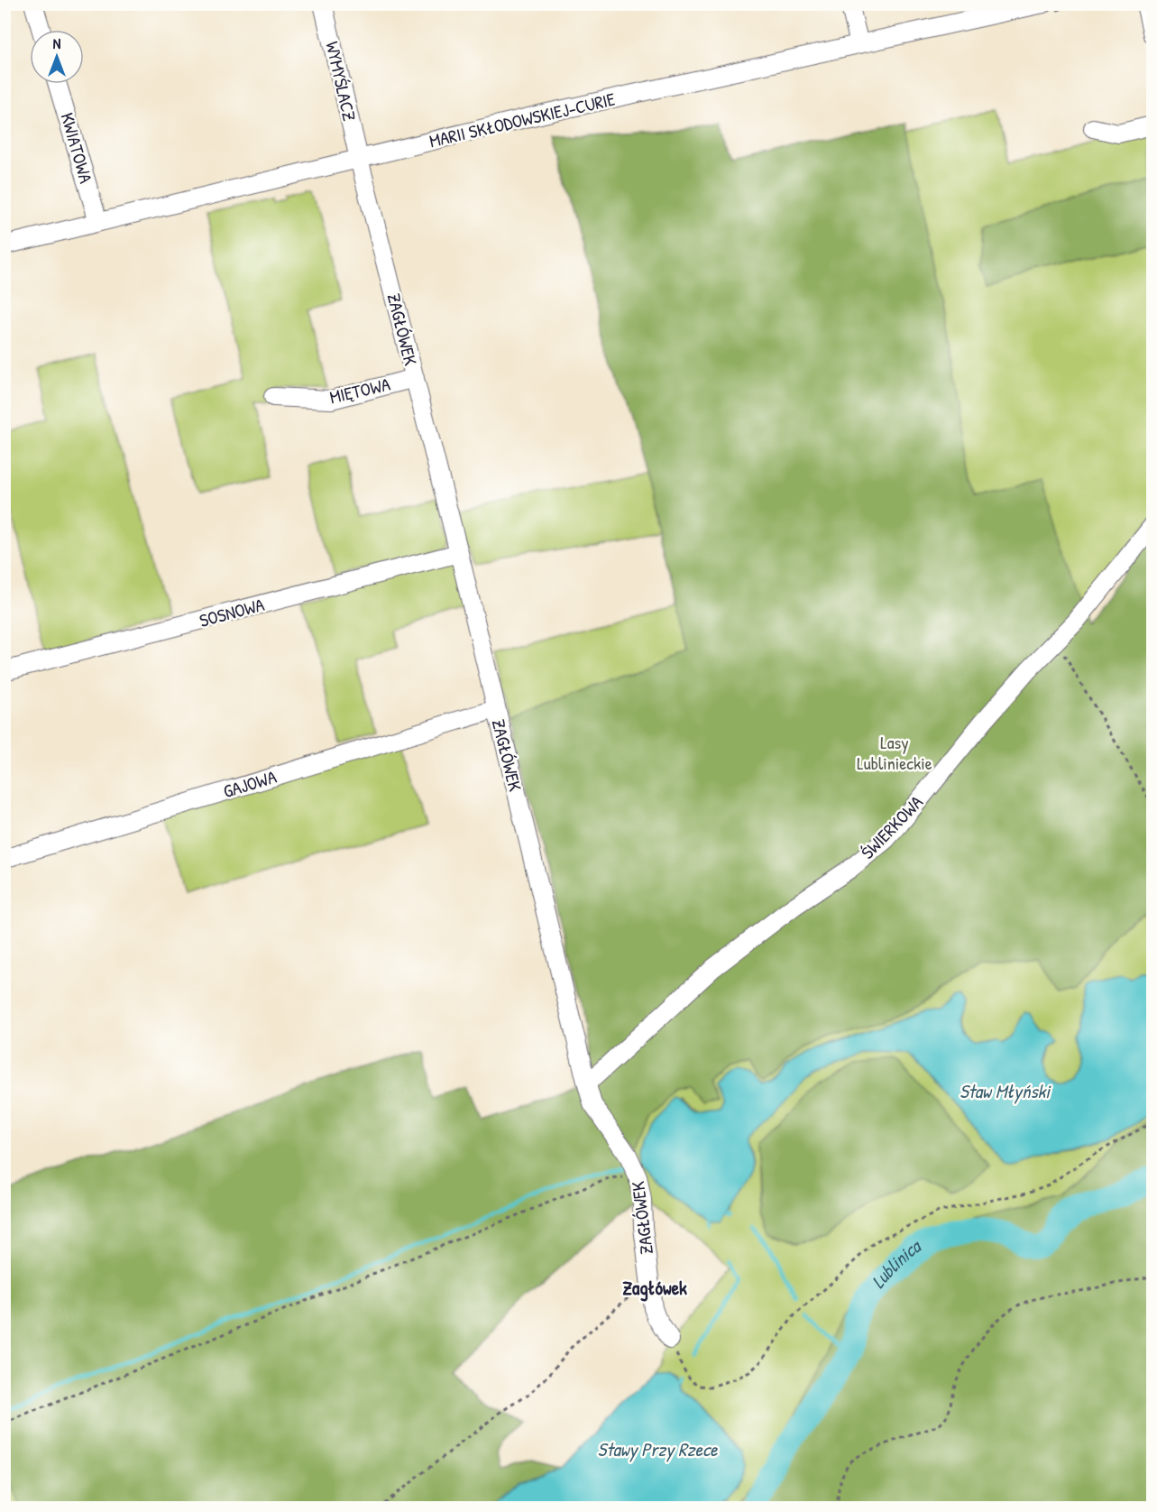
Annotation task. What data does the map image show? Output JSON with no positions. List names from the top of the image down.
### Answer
{
  "streets": {
    "street": [
      "WYMYŚLACZ",
      "MARII SKŁODOWSKIEJ-CURIE",
      "KWIATOWA",
      "ZAGŁÓWEK",
      "MIĘTOWA",
      "SOSNOWA",
      "GAJOWA",
      "ŚWIERKOWA"
    ]
  },
  "crossings": [
    ["WYMYŚLACZ", "MARII SKŁODOWSKIEJ-CURIE"],
    ["WYMYŚLACZ", "ZAGŁÓWEK"],
    ["MARII SKŁODOWSKIEJ-CURIE", "KWIATOWA"],
    ["MARII SKŁODOWSKIEJ-CURIE", "ZAGŁÓWEK"],
    ["ZAGŁÓWEK", "MIĘTOWA"],
    ["ZAGŁÓWEK", "SOSNOWA"],
    ["ZAGŁÓWEK", "GAJOWA"],
    ["ZAGŁÓWEK", "ŚWIERKOWA"]
  ],
  "districts": ["Zagłówek"],
  "water": ["Staw Młyński", "Lublinica", "Stawy Przy Rzece"],
  "parks": ["Lasy Lublinieckie"],
  "north": "top"
}
